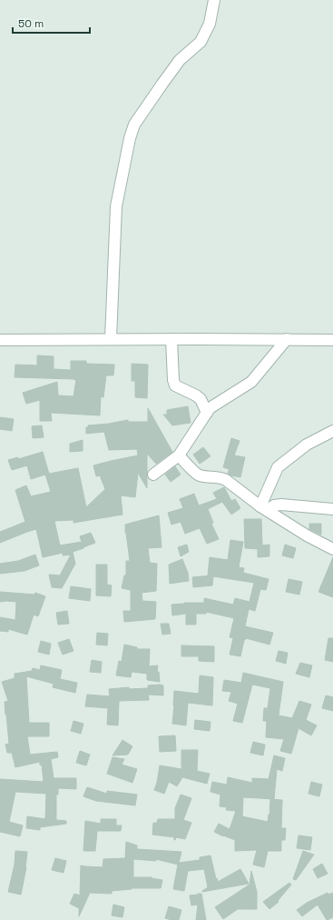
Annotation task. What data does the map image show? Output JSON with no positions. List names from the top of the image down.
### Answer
{
  "scale_bar": "50 m"
}
